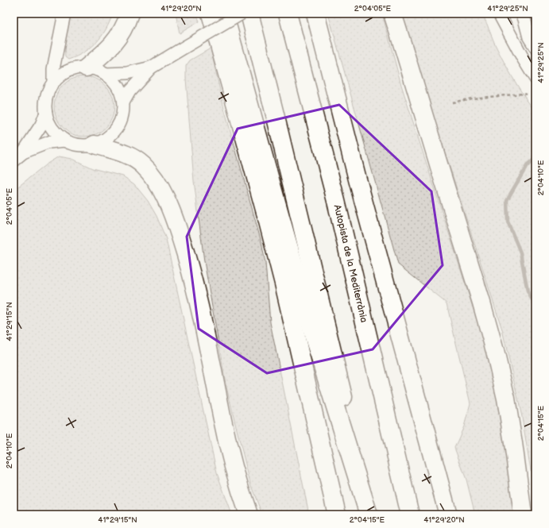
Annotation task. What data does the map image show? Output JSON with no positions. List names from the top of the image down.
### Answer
{
  "streets": {
    "highway": ["Autopista de la Mediterrània"]
  },
  "coordinates": [
    "41°29'20\"N",
    "2°04'05\"E",
    "41°29'25\"N",
    "2°04'10\"E",
    "41°29'15\"N",
    "2°04'15\"E"
  ]
}
